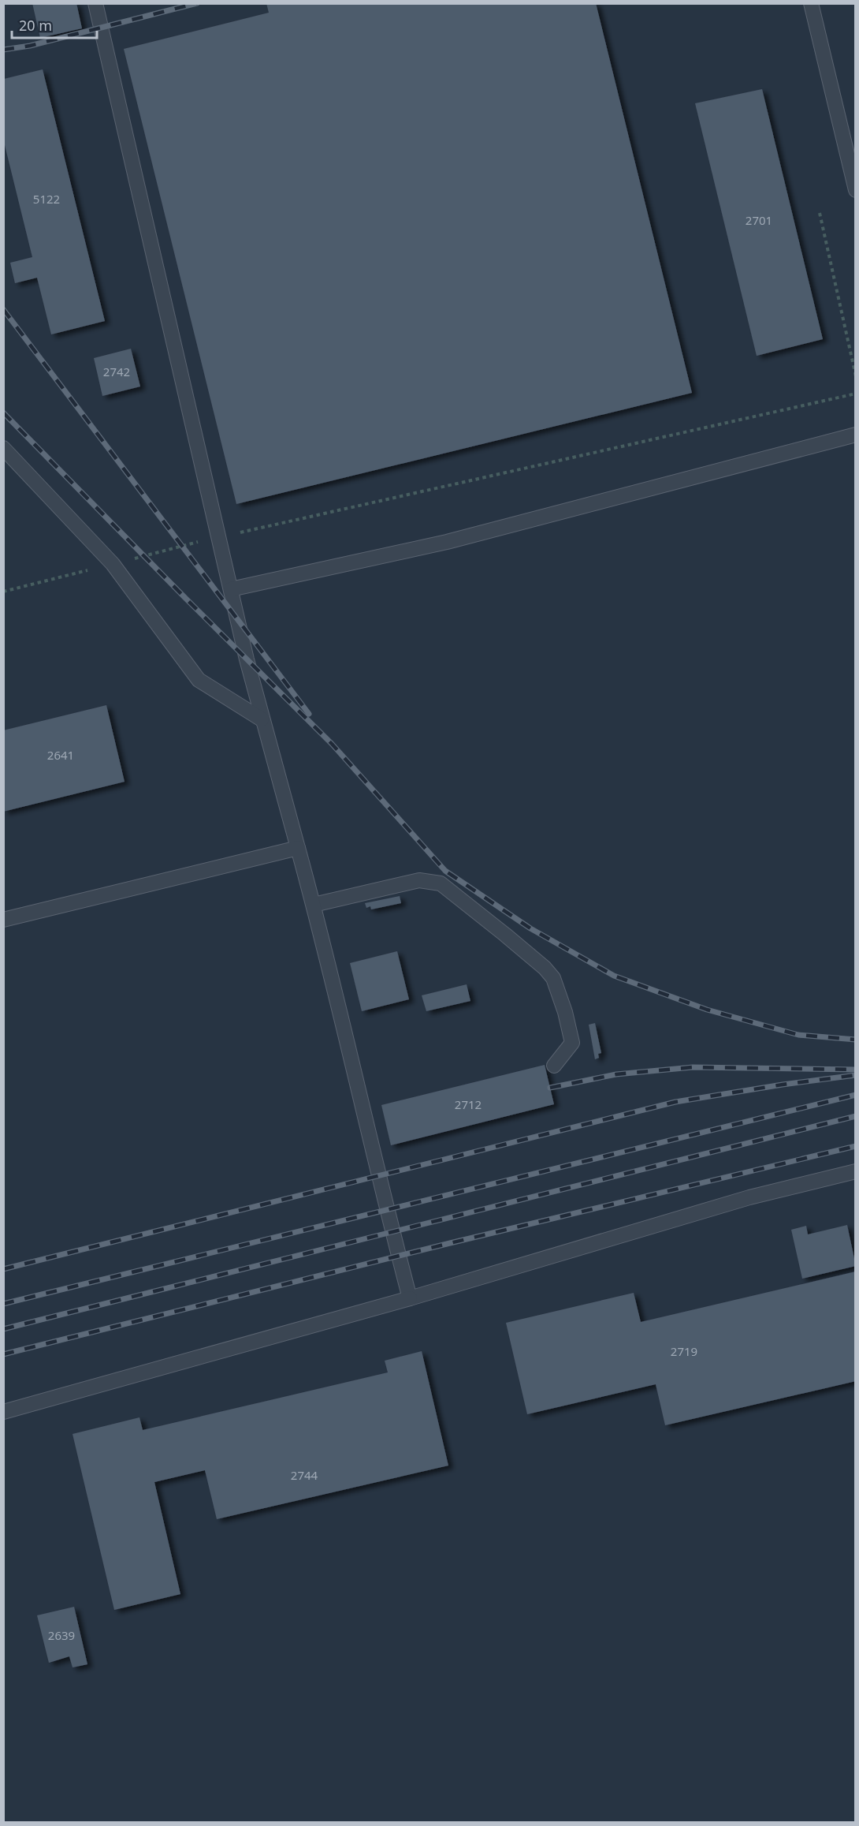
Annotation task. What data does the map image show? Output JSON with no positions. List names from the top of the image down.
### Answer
{
  "house_numbers": [
    "5122",
    "2701",
    "2742",
    "2641",
    "2712",
    "2719",
    "2744",
    "2639"
  ],
  "scale_bar": "20 m"
}
